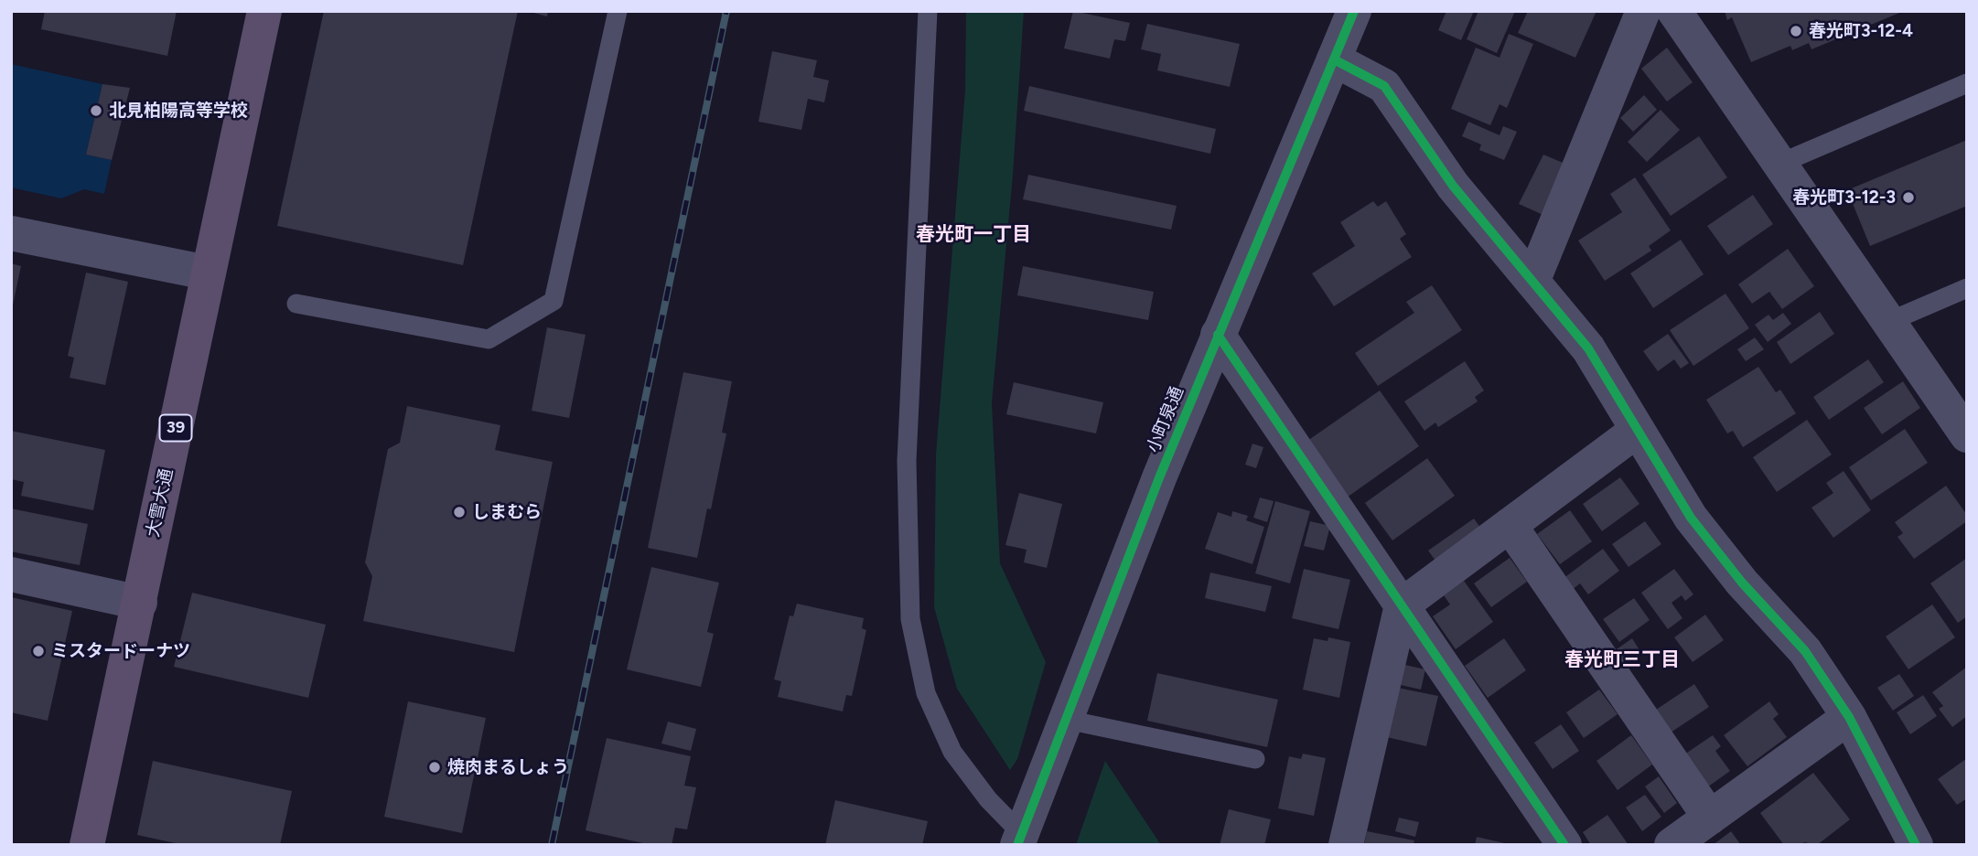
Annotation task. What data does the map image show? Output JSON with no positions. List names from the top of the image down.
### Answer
{
  "streets": {
    "highway": ["39", "大雪大通"],
    "street": ["小町泉通"]
  },
  "districts": ["春光町一丁目", "春光町三丁目"],
  "places": [
    "春光町3-12-4",
    "北見柏陽高等学校",
    "春光町3-12-3",
    "しまむら",
    "ミスタードーナツ",
    "焼肉まるしょう"
  ]
}
